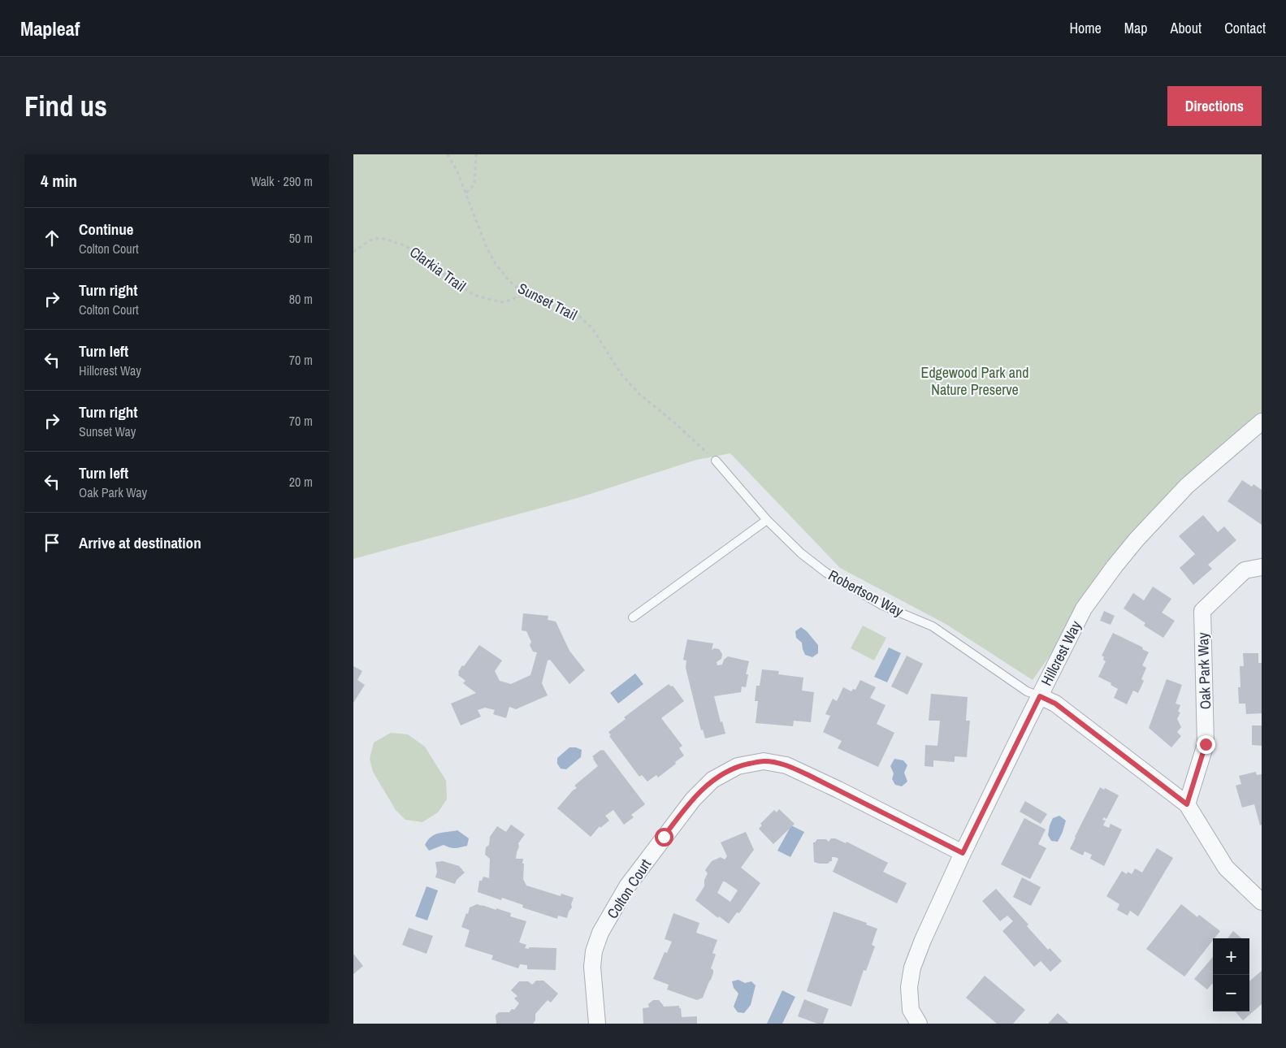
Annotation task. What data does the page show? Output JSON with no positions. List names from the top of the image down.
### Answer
{
  "streets": {
    "street": ["Hillcrest Way", "Oak Park Way", "Colton Court"],
    "lane": ["Robertson Way"],
    "path": ["Clarkia Trail", "Sunset Trail"]
  },
  "crossings": [
    ["Clarkia Trail", "Sunset Trail"],
    ["Sunset Trail", "Robertson Way"],
    ["Robertson Way", "Hillcrest Way"],
    ["Hillcrest Way", "Colton Court"]
  ],
  "parks": ["Edgewood Park and Nature Preserve"],
  "page": {
    "header": "Mapleaf",
    "nav": [
      "Home",
      "Map",
      "About",
      "Contact"
    ],
    "buttons": "Directions",
    "title": "Find us",
    "heading": ["4 min", "Walk · 290 m"],
    "list": [
      ["Continue", "Colton Court", "50 m"],
      ["Turn right", "Colton Court", "80 m"],
      ["Turn left", "Hillcrest Way", "70 m"],
      ["Turn right", "Sunset Way", "70 m"],
      ["Turn left", "Oak Park Way", "20 m"],
      "Arrive at destination"
    ],
    "map_buttons": ["+", "−"]
  }
}
